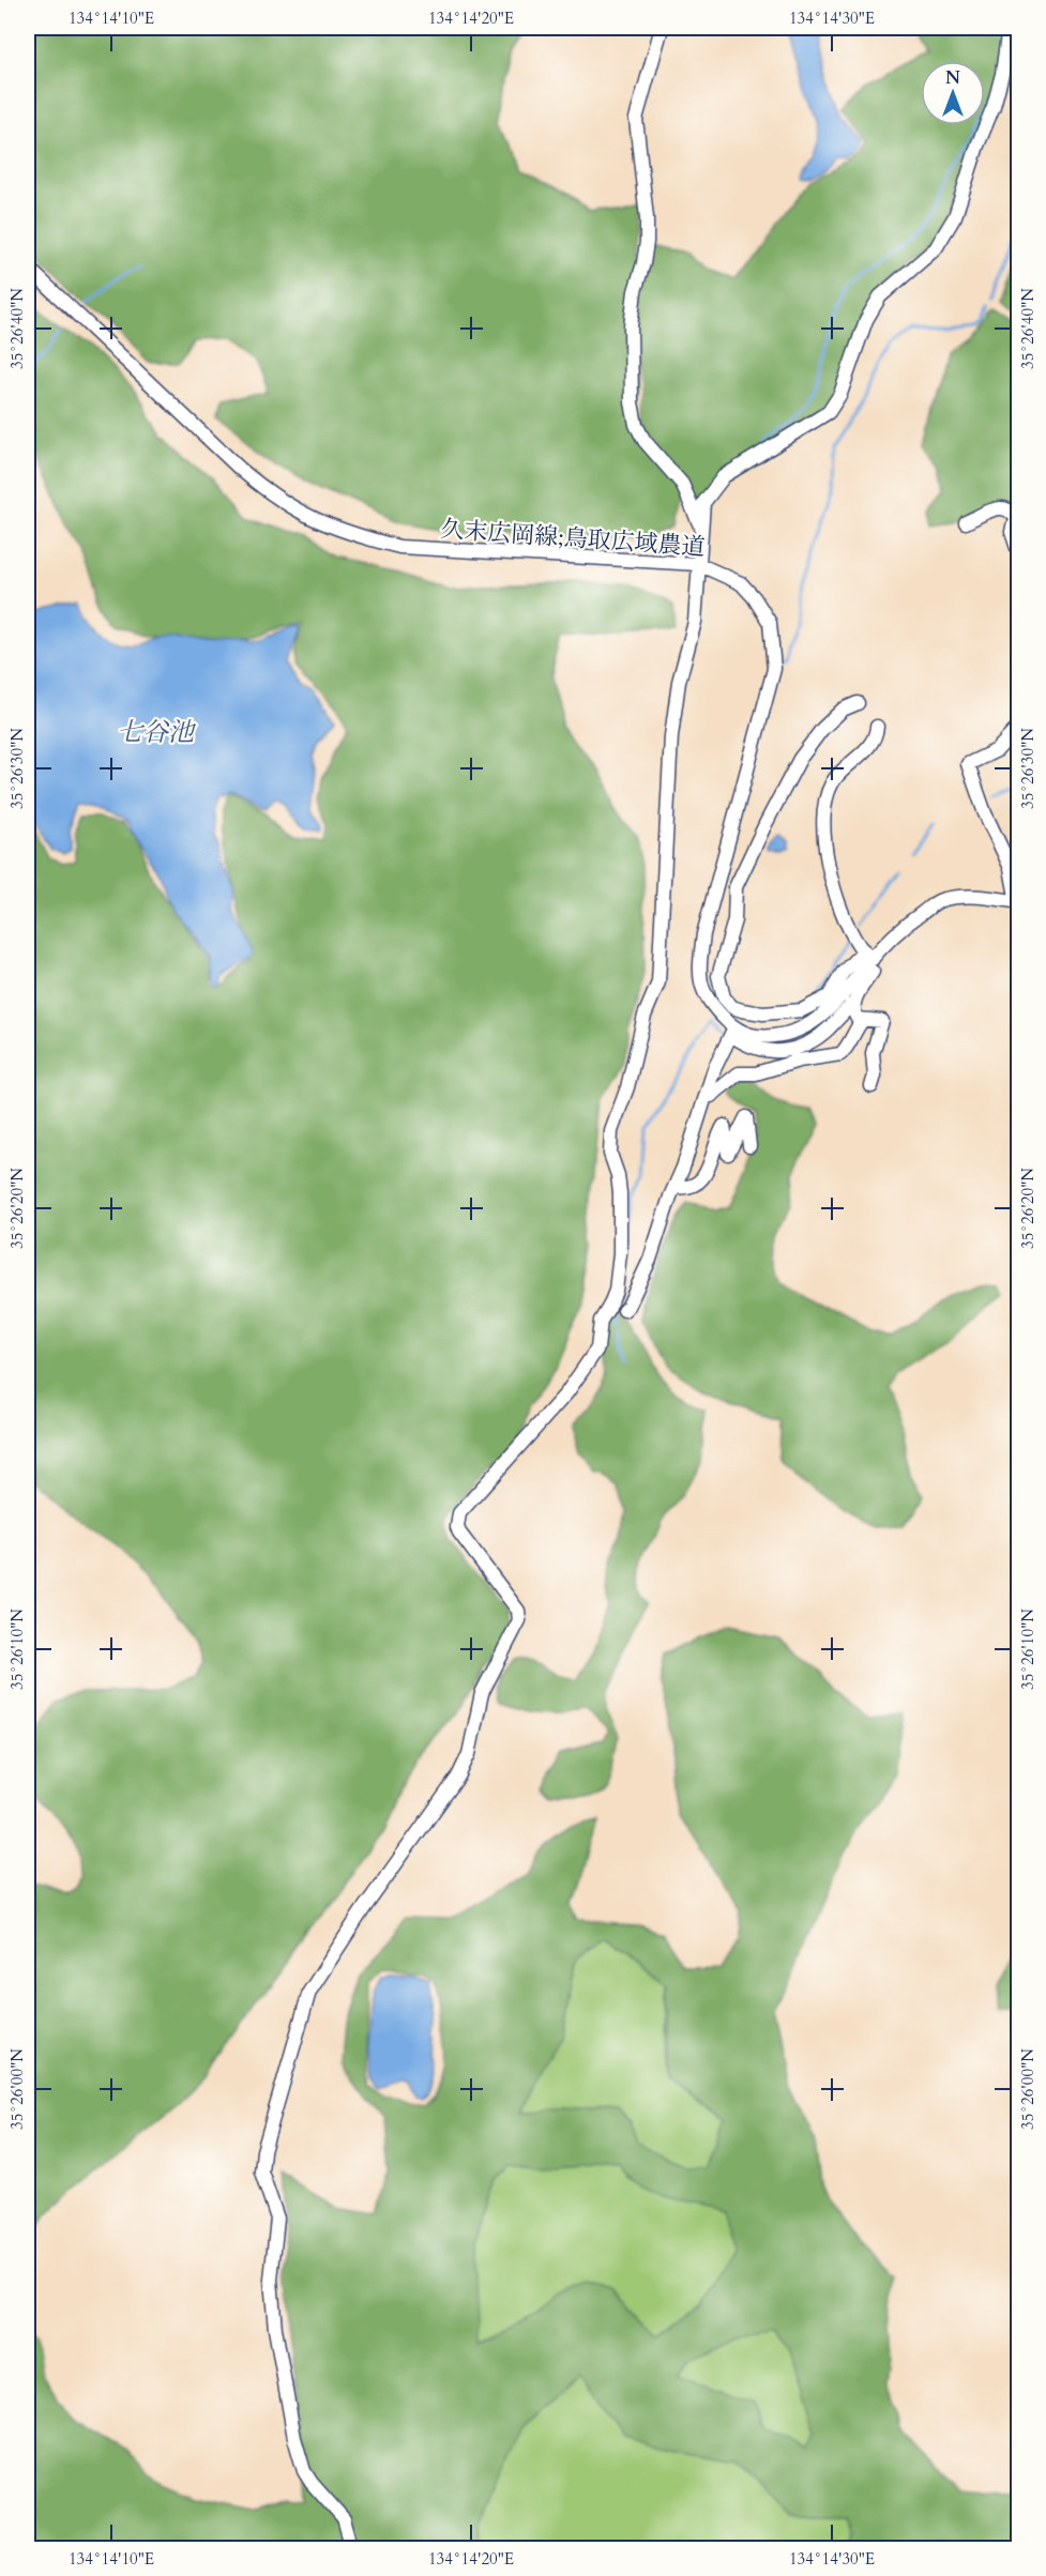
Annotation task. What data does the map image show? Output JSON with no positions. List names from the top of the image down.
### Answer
{
  "streets": {
    "street": ["久末広岡線;鳥取広域農道"]
  },
  "water": ["七谷池"],
  "north": "top",
  "coordinates": [
    "134°14'10\"E",
    "134°14'20\"E",
    "134°14'30\"E",
    "35°26'40\"N",
    "35°26'30\"N",
    "35°26'20\"N",
    "35°26'10\"N",
    "35°26'00\"N"
  ]
}
